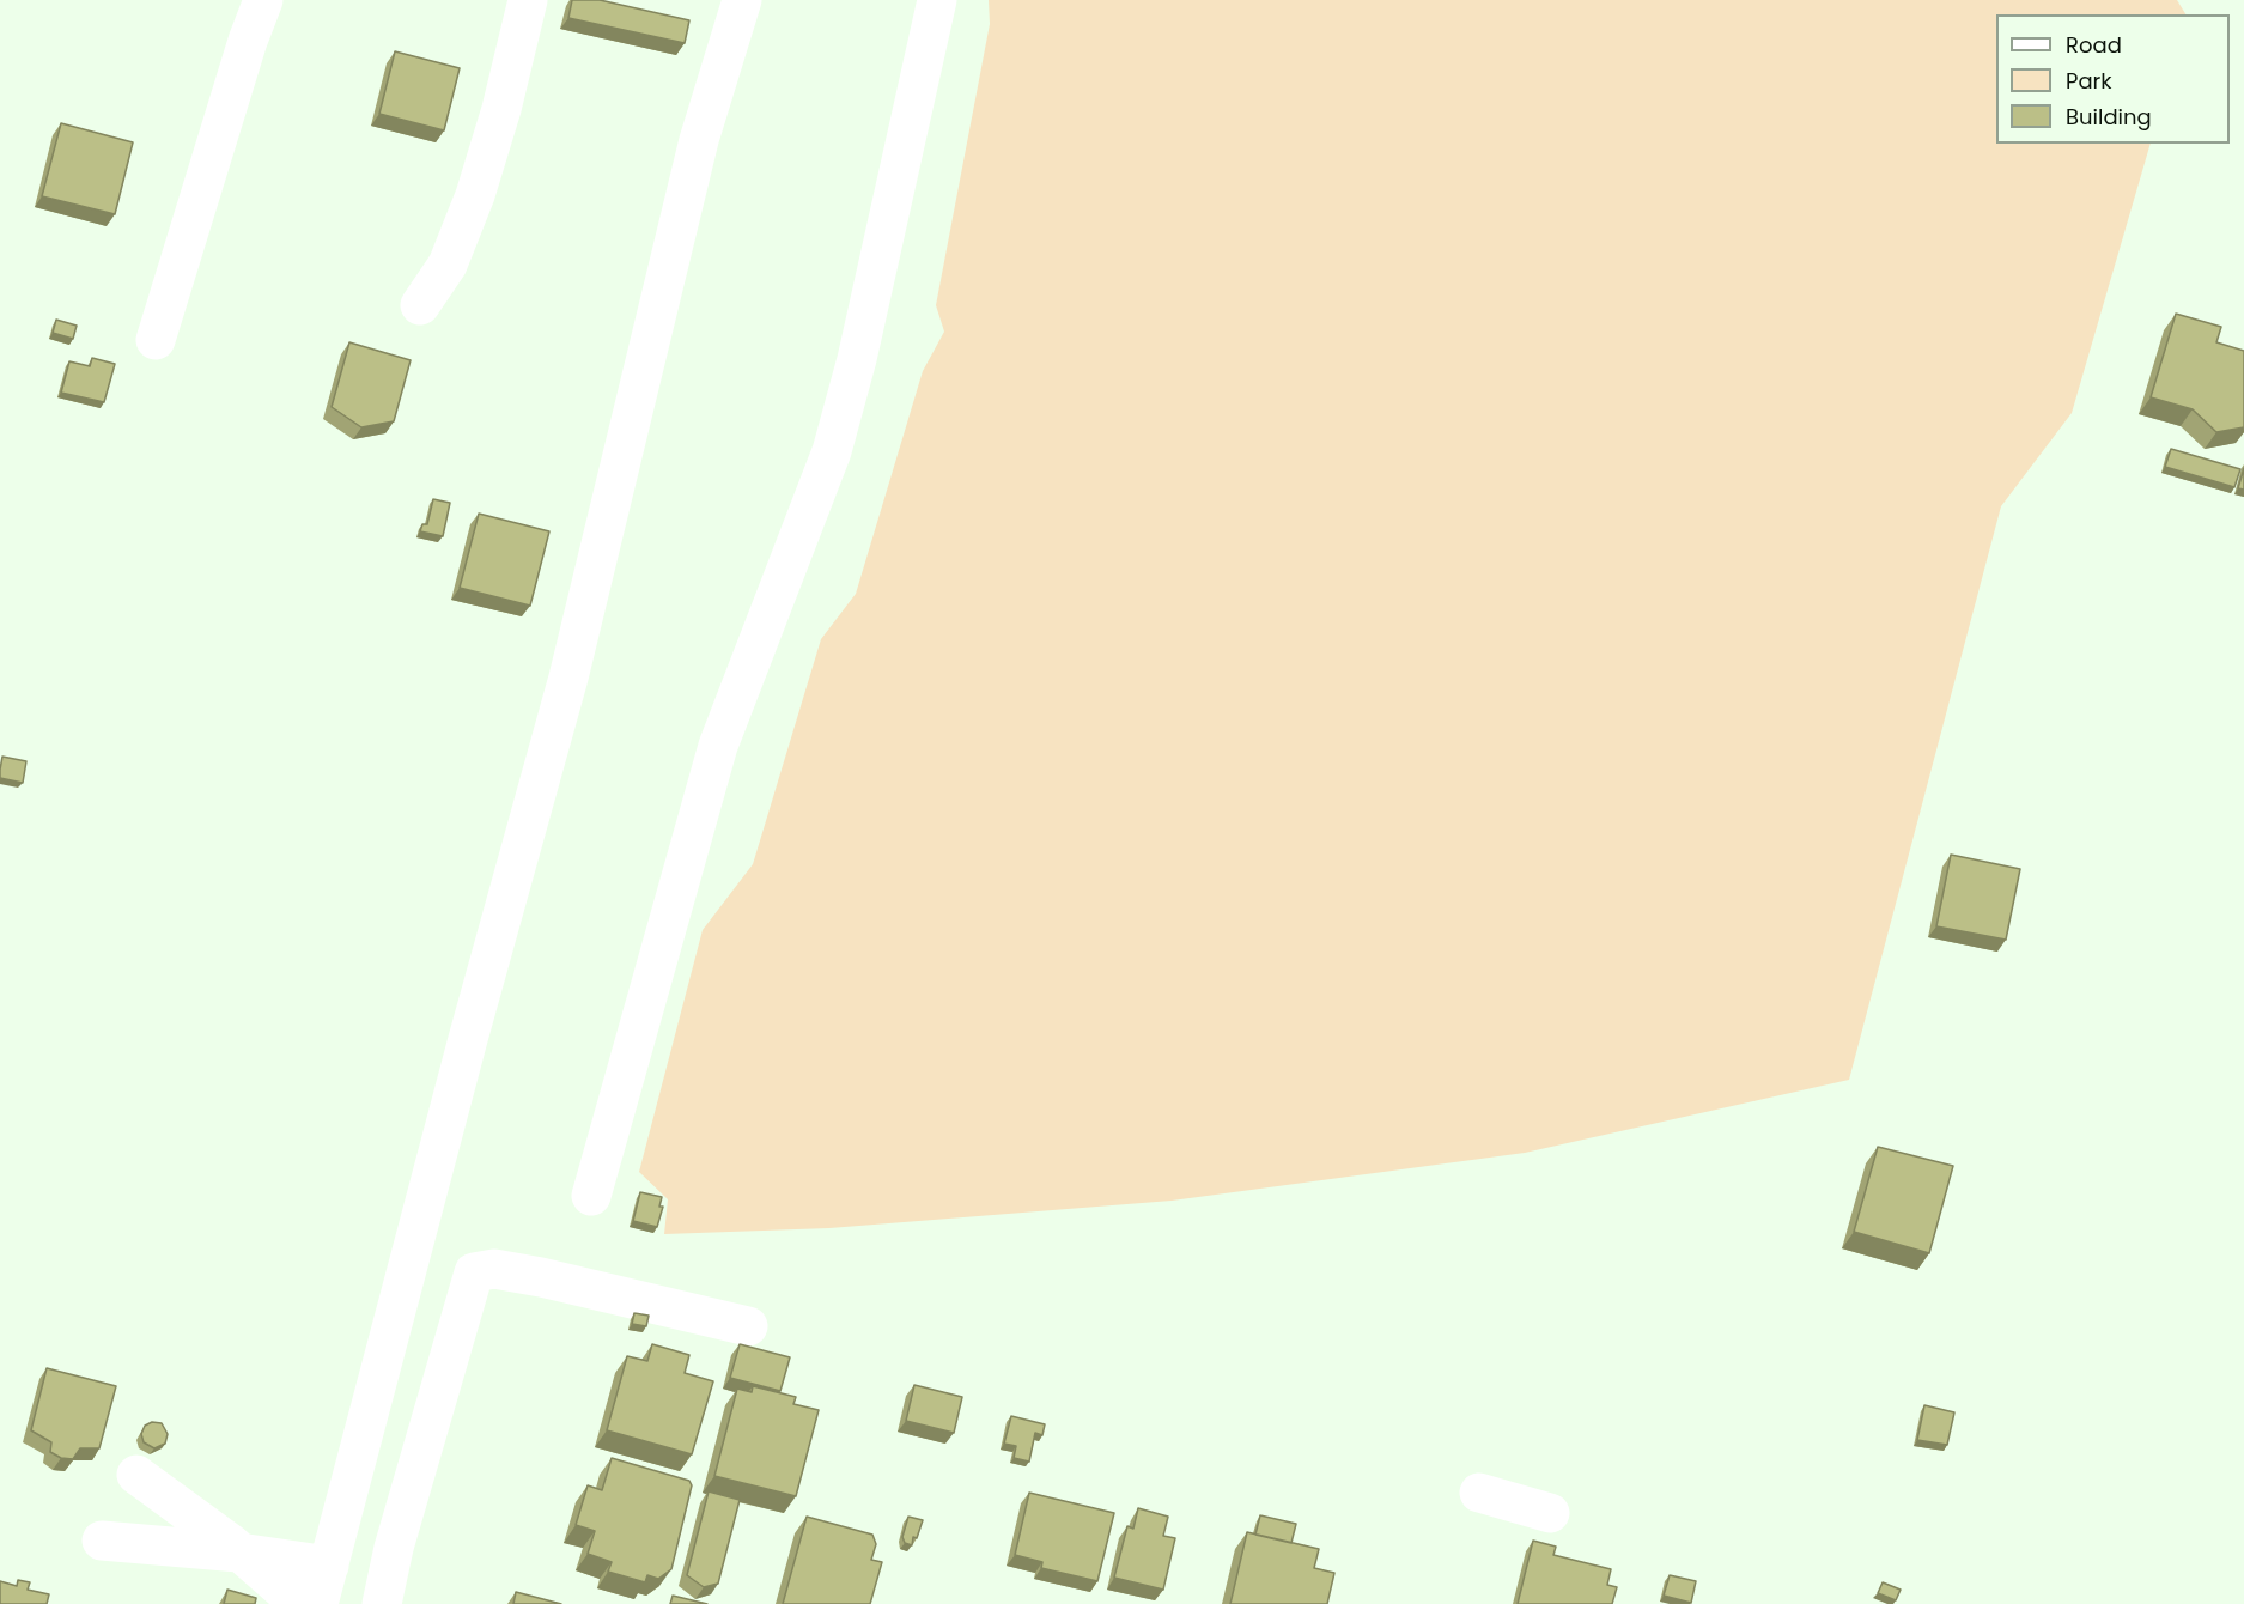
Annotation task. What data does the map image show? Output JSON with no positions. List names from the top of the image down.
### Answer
{
  "legend": ["Road", "Park", "Building"]
}
